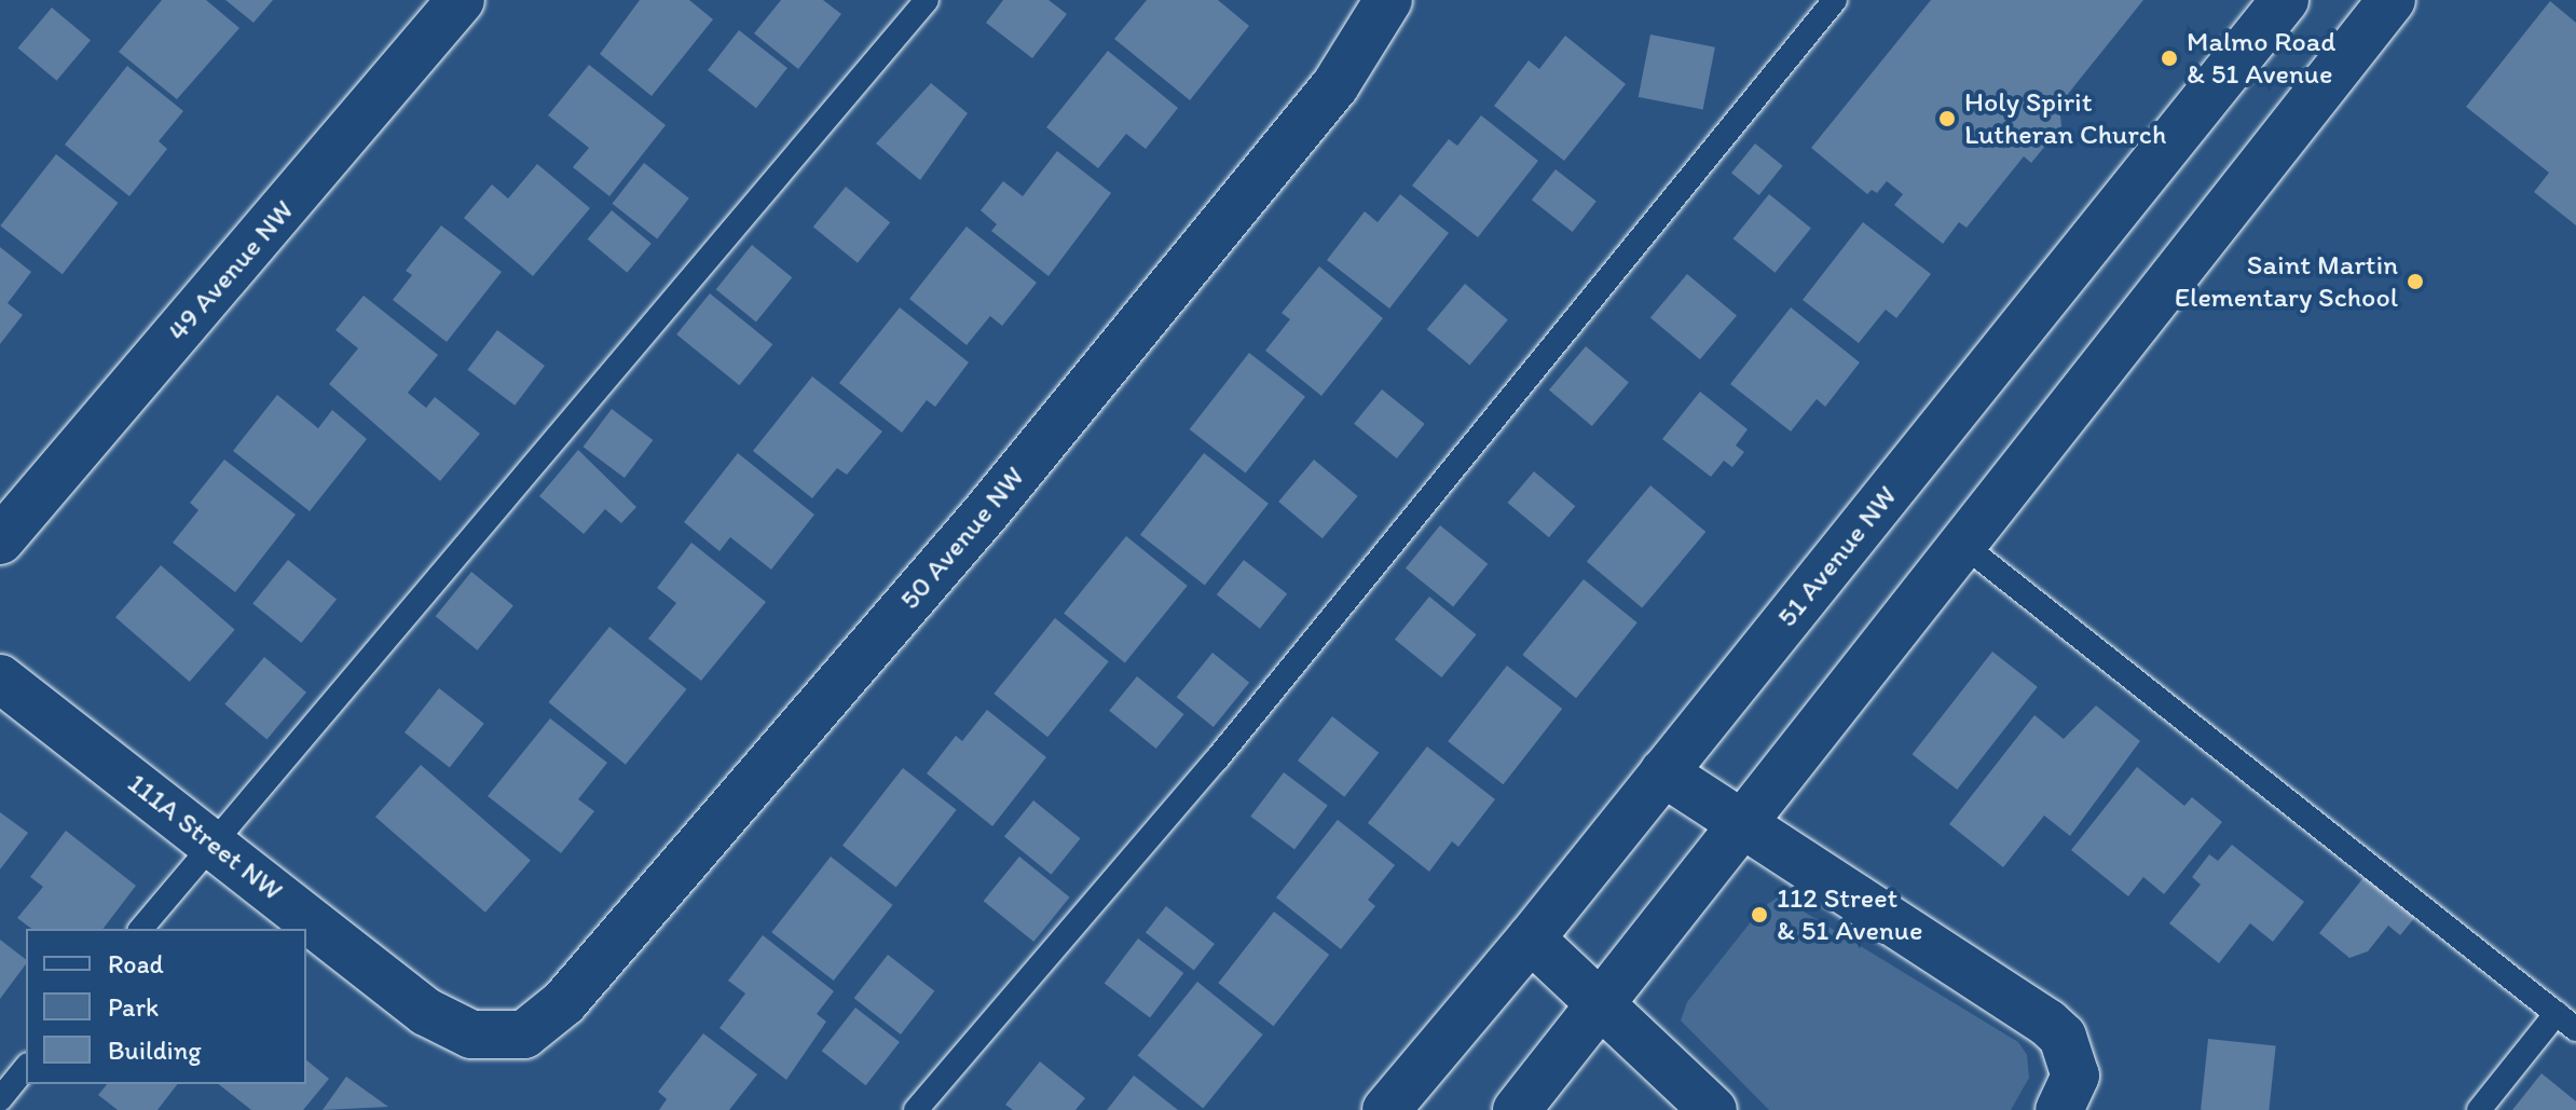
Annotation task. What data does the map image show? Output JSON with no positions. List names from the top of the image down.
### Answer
{
  "streets": {
    "street": [
      "49 Avenue NW",
      "50 Avenue NW",
      "51 Avenue NW",
      "111A Street NW"
    ]
  },
  "crossings": [
    ["50 Avenue NW", "111A Street NW"]
  ],
  "places": [
    "Malmo Road & 51 Avenue",
    "Holy Spirit Lutheran Church",
    "Saint Martin Elementary School",
    "112 Street & 51 Avenue"
  ],
  "legend": ["Road", "Park", "Building"]
}
